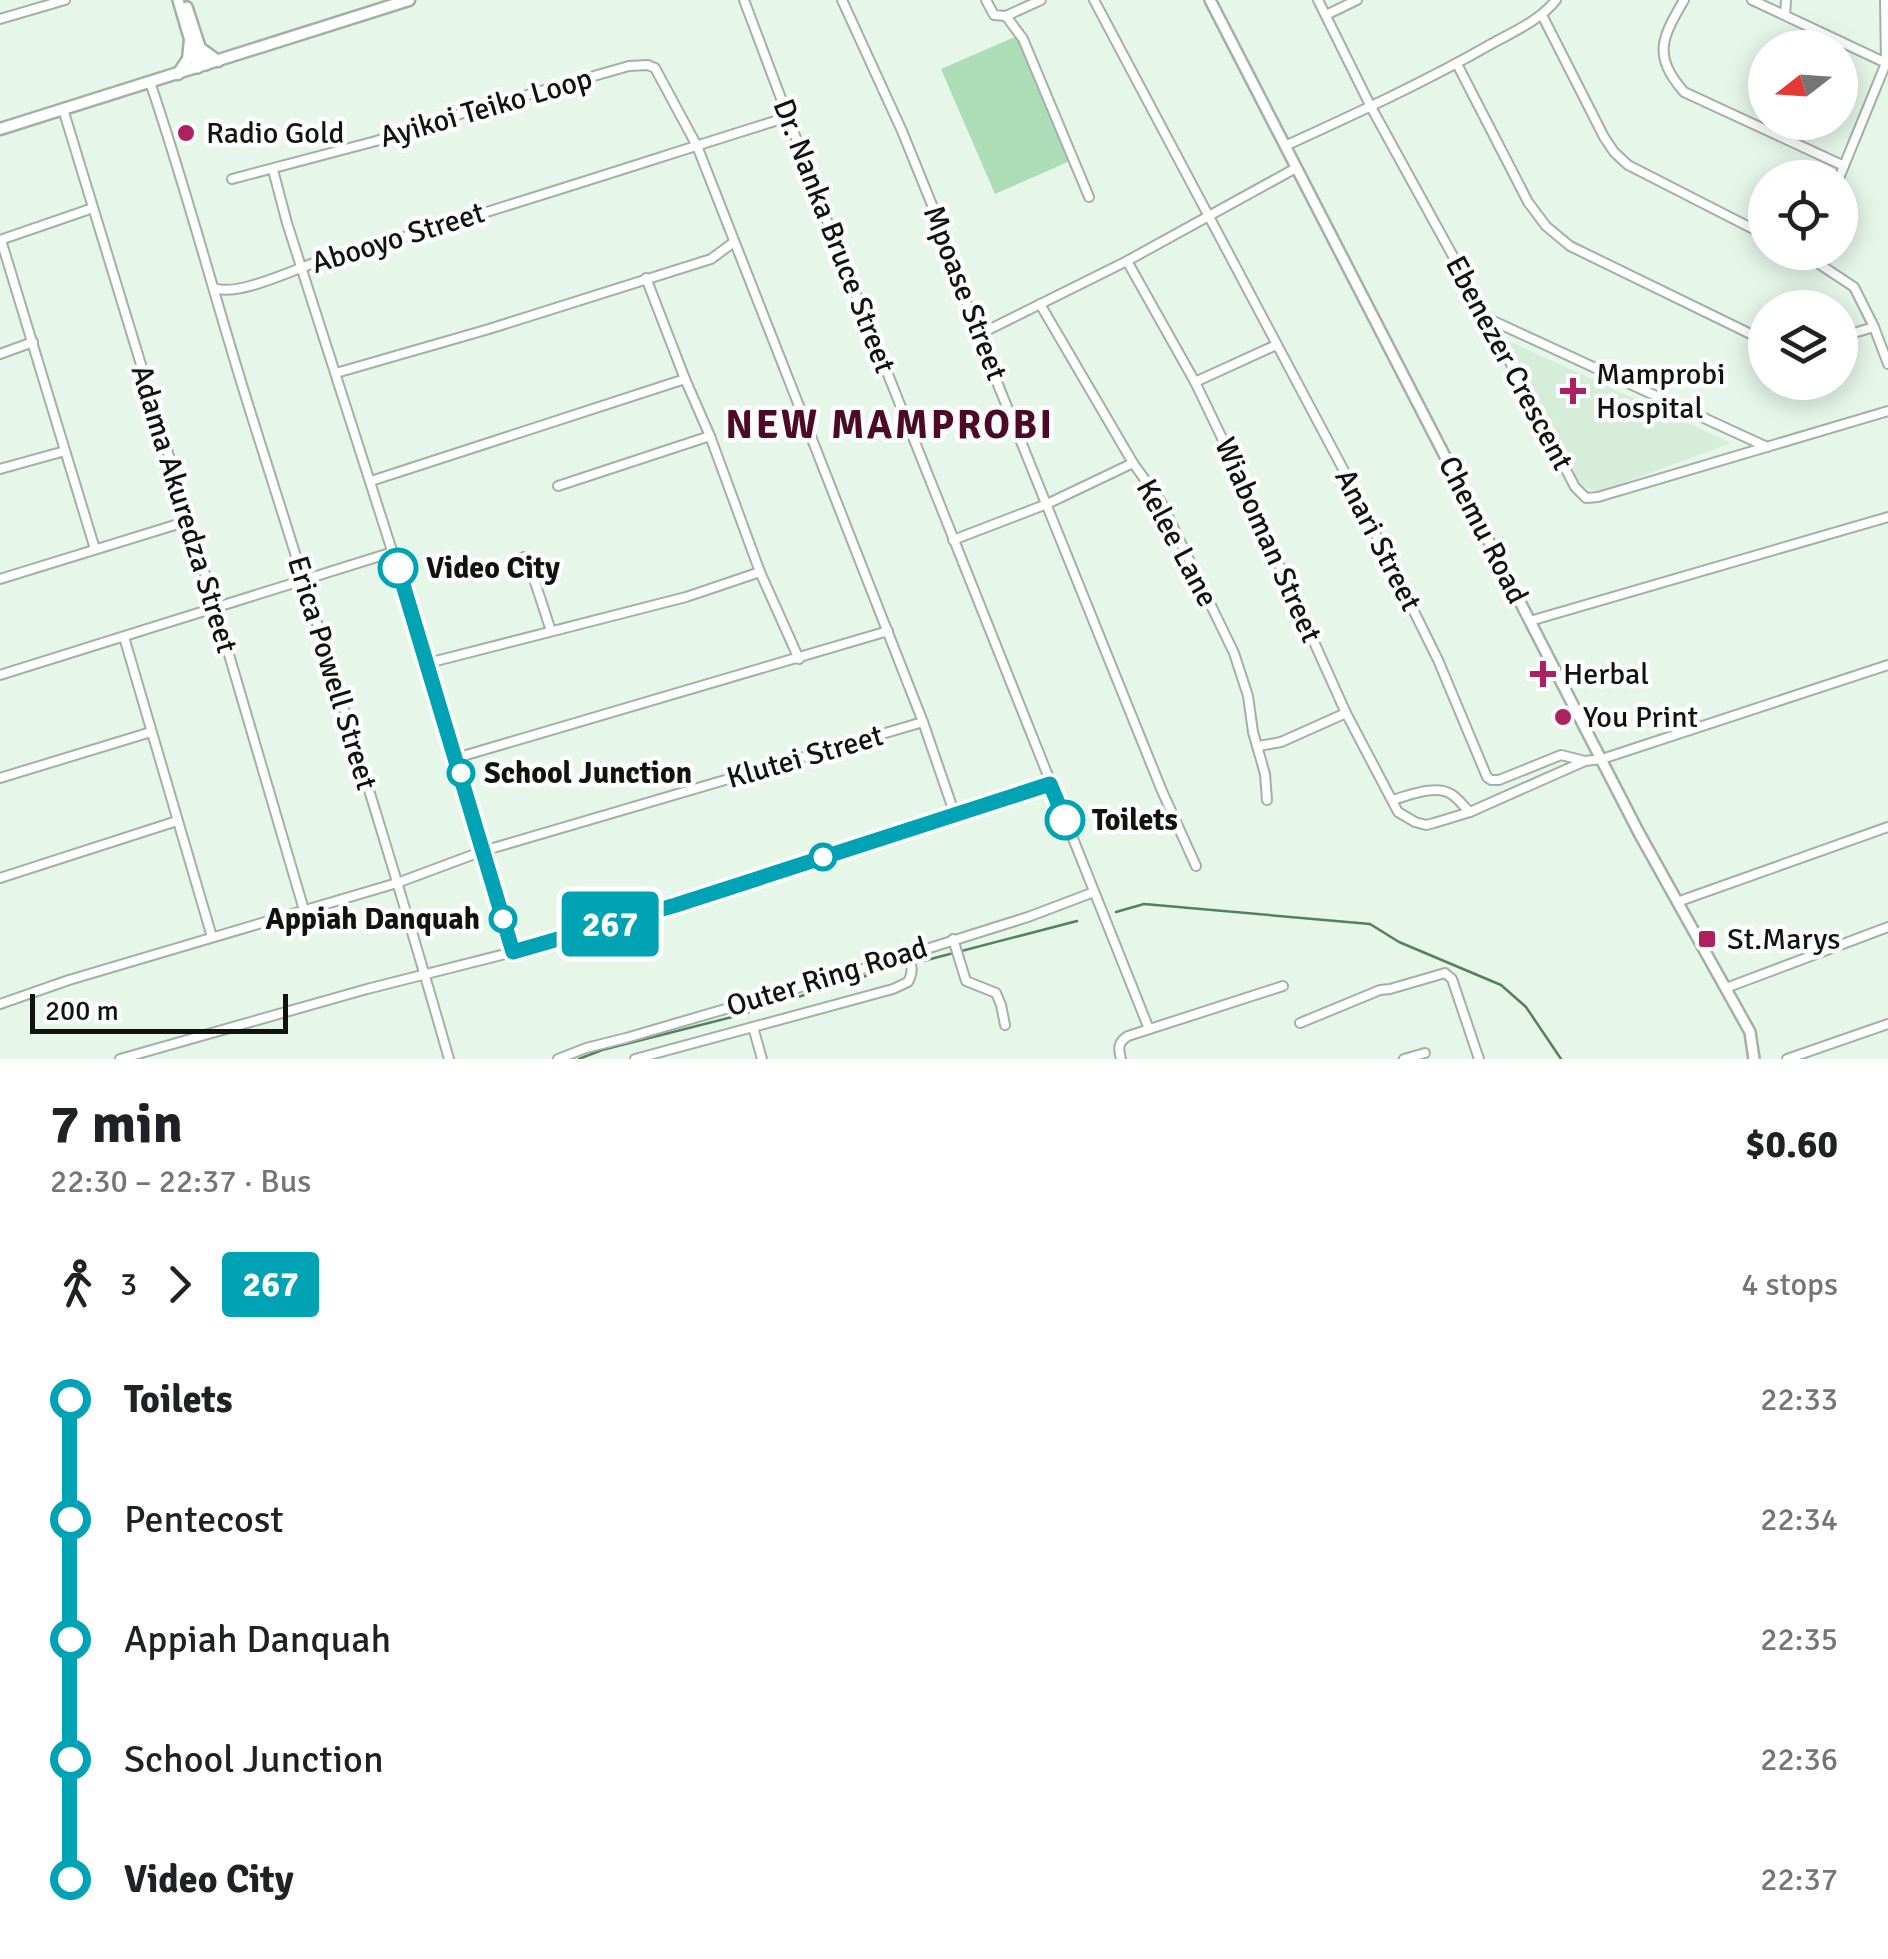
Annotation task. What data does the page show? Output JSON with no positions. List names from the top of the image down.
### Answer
{
  "streets": {
    "street": [
      "Ayikoi Teiko Loop",
      "Dr. Nanka Bruce Street",
      "Abooyo Street",
      "Mpoase Street",
      "Ebenezer Crescent",
      "Adama Akuredza Street",
      "Chemu Road",
      "Wiaboman Street",
      "Anari Street",
      "Kelee Lane",
      "Erica Powell Street",
      "Klutei Street",
      "Outer Ring Road"
    ]
  },
  "crossings": [
    ["Ayikoi Teiko Loop", "Abooyo Street"],
    ["Ayikoi Teiko Loop", "Klutei Street"],
    ["Dr. Nanka Bruce Street", "Abooyo Street"],
    ["Dr. Nanka Bruce Street", "Outer Ring Road"],
    ["Abooyo Street", "Erica Powell Street"],
    ["Adama Akuredza Street", "Klutei Street"],
    ["Erica Powell Street", "Klutei Street"]
  ],
  "districts": ["NEW MAMPROBI"],
  "places": {
    "other": [
      "Radio Gold",
      "Video City",
      "You Print",
      "School Junction",
      "Toilets",
      "Appiah Danquah"
    ],
    "health": ["Mamprobi Hospital", "Herbal"],
    "transit": ["St.Marys"]
  },
  "lines": ["bus line 267"],
  "scale_bar": "200 m",
  "north": "left",
  "page": {
    "on_map": "267",
    "scale": "200 m",
    "heading": ["7 min", "22:30 – 22:37 · Bus", "$0.60"],
    "legs": ["3", "267", "4 stops"],
    "list": [
      {
        "name": "Toilets",
        "value": "22:33"
      },
      {
        "name": "Pentecost",
        "value": "22:34"
      },
      {
        "name": "Appiah Danquah",
        "value": "22:35"
      },
      {
        "name": "School Junction",
        "value": "22:36"
      },
      {
        "name": "Video City",
        "value": "22:37"
      }
    ]
  }
}
